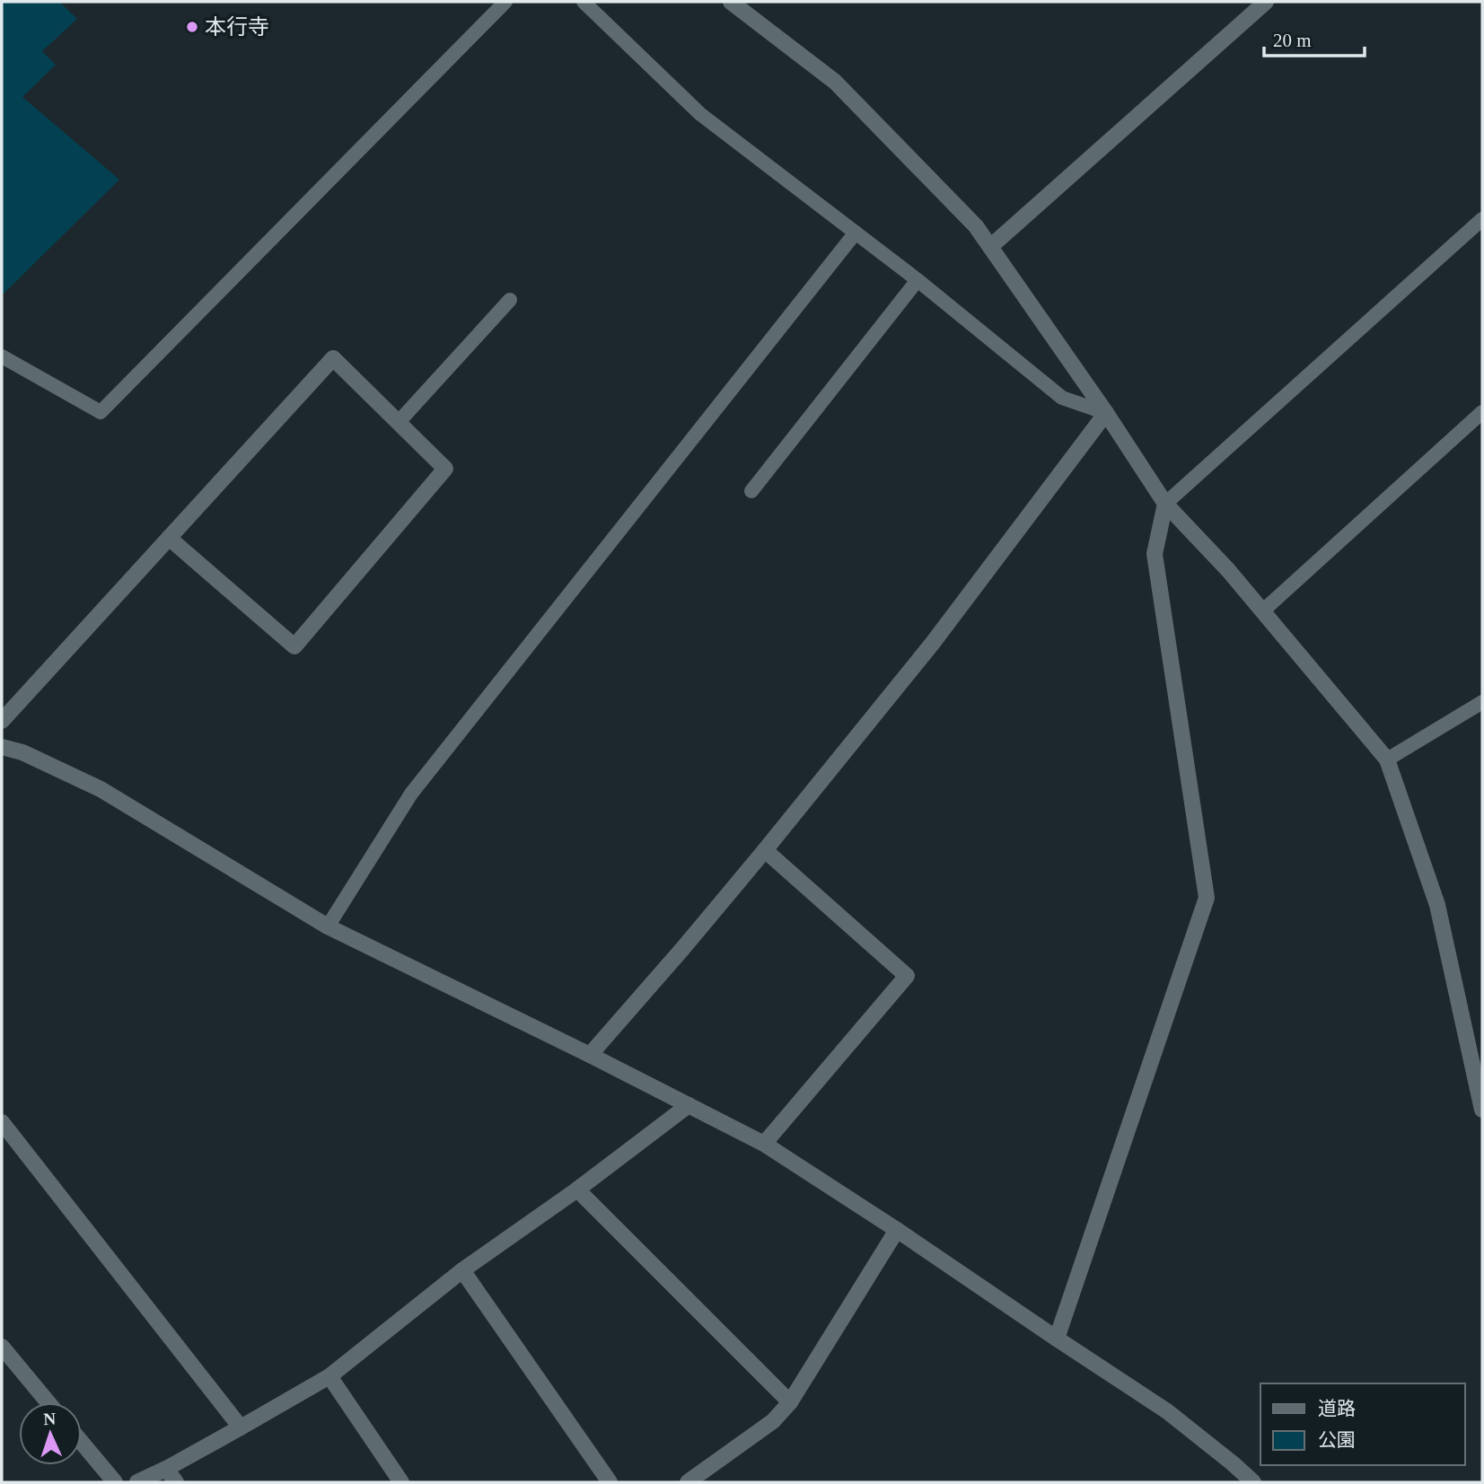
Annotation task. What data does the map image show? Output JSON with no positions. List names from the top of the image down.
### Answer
{
  "places": ["本行寺"],
  "legend": ["道路", "公園"],
  "scale_bar": "20 m",
  "north": "top"
}
